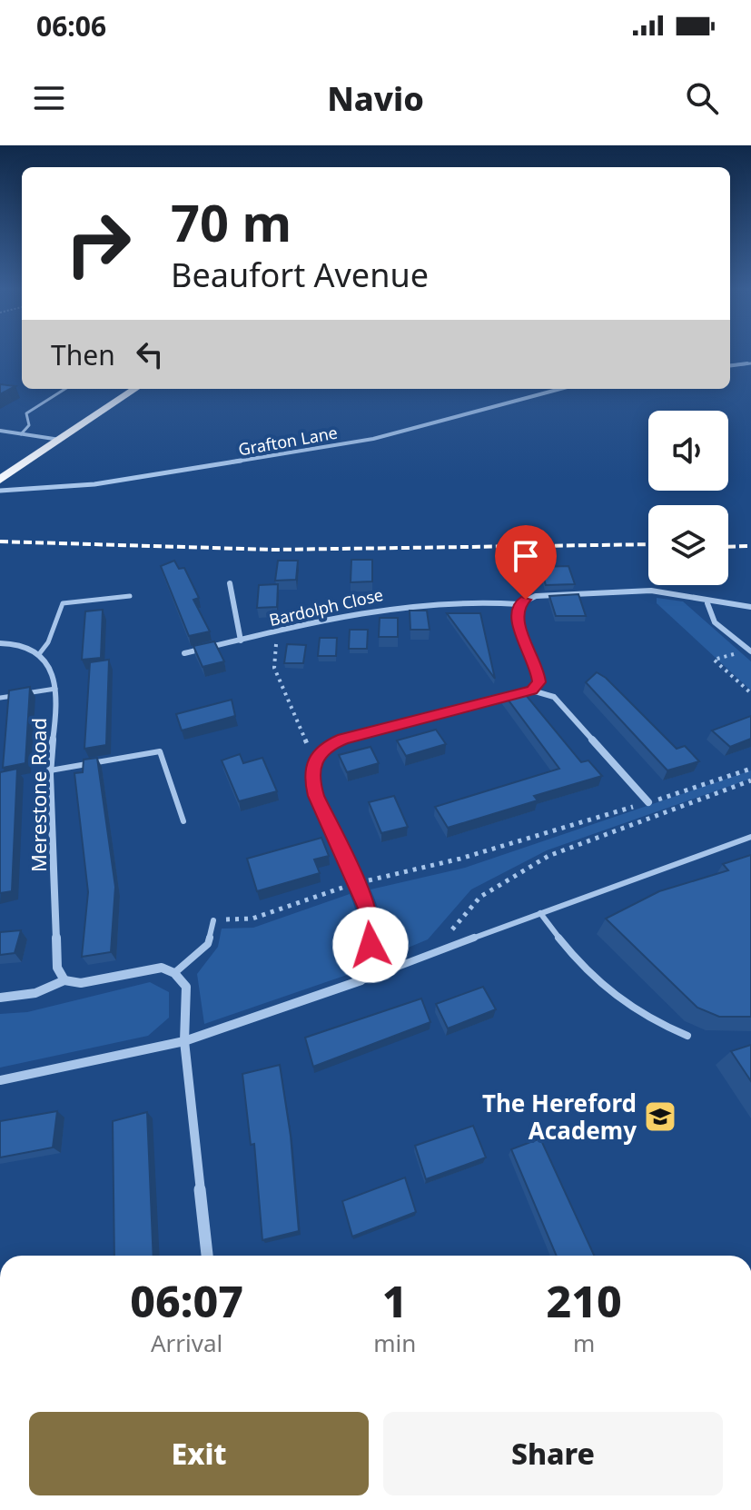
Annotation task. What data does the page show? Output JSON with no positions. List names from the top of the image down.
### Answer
{
  "streets": {
    "street": ["Grafton Lane", "Bardolph Close", "Merestone Road"]
  },
  "places": {
    "school or university": ["The Hereford Academy"]
  },
  "page": {
    "status": "06:06",
    "header": "Navio",
    "turn": ["70 m", "Beaufort Avenue"],
    "then": "Then",
    "eta": [
      "06:07",
      "Arrival",
      "1",
      "min",
      "210",
      "m"
    ],
    "buttons": ["Exit", "Share"]
  }
}
